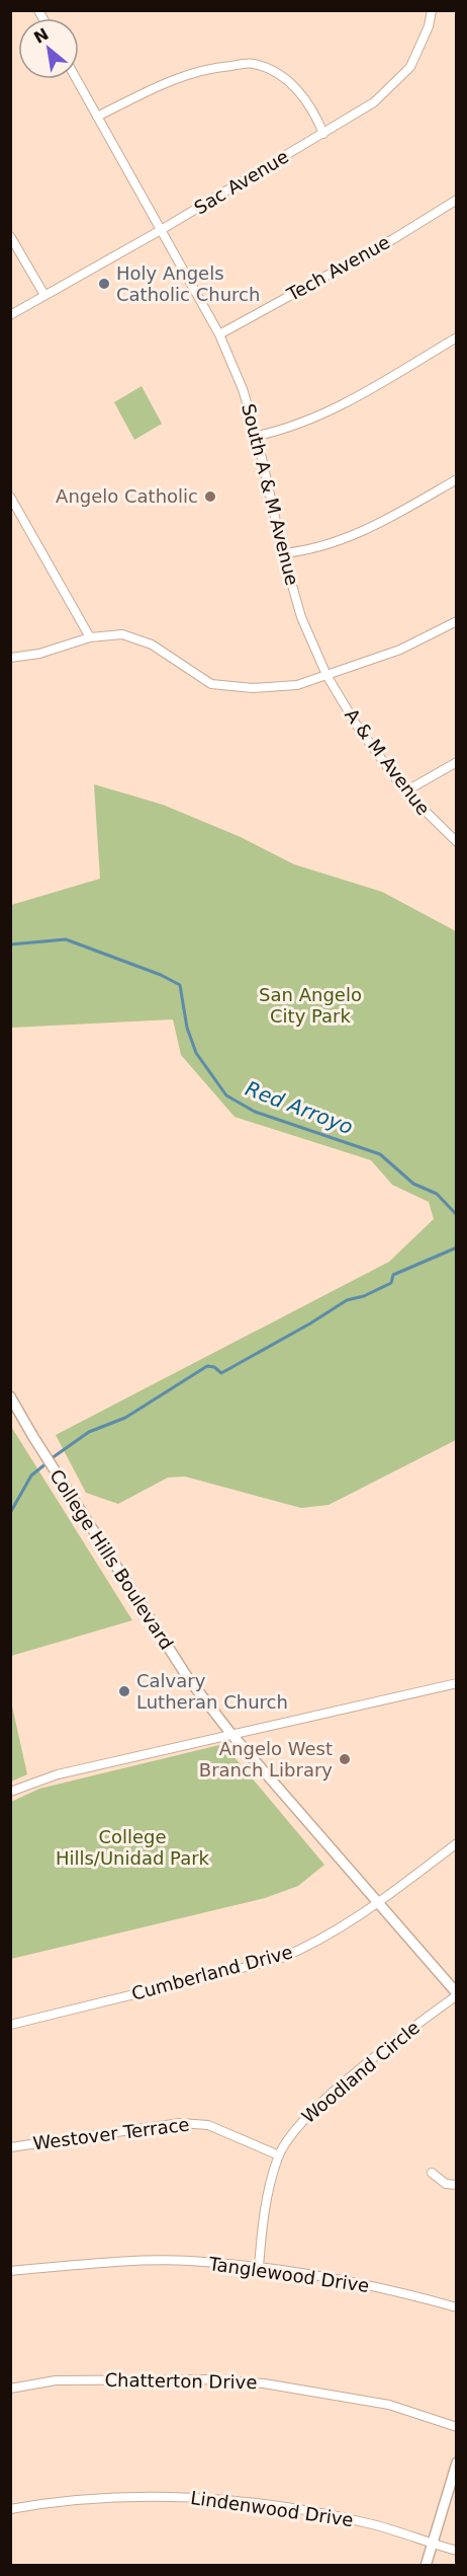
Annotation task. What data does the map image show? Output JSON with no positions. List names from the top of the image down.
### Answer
{
  "streets": {
    "street": [
      "Sac Avenue",
      "Tech Avenue",
      "South A & M Avenue",
      "A & M Avenue",
      "College Hills Boulevard",
      "Cumberland Drive",
      "Woodland Circle",
      "Westover Terrace",
      "Tanglewood Drive",
      "Chatterton Drive",
      "Lindenwood Drive"
    ]
  },
  "crossings": [
    ["Sac Avenue", "South A & M Avenue"],
    ["Tech Avenue", "South A & M Avenue"],
    ["South A & M Avenue", "A & M Avenue"],
    ["College Hills Boulevard", "Cumberland Drive"],
    ["College Hills Boulevard", "Woodland Circle"],
    ["Woodland Circle", "Westover Terrace"],
    ["Woodland Circle", "Tanglewood Drive"]
  ],
  "water": ["Red Arroyo"],
  "parks": ["San Angelo City Park", "College Hills/Unidad Park"],
  "places": [
    "Holy Angels Catholic Church",
    "Angelo Catholic",
    "Calvary Lutheran Church",
    "Angelo West Branch Library"
  ],
  "north": "top left"
}
